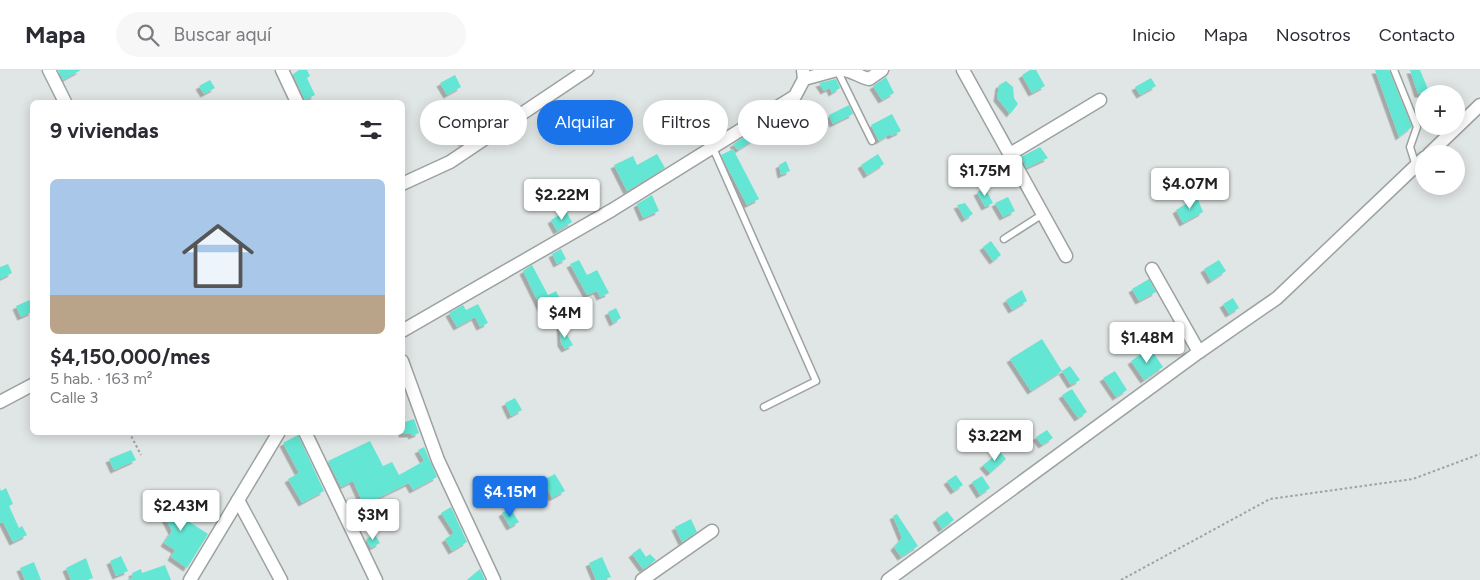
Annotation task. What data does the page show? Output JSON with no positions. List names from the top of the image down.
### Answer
{
  "page": {
    "header": "Mapa",
    "search": "Buscar aquí",
    "nav": [
      "Inicio",
      "Mapa",
      "Nosotros",
      "Contacto"
    ],
    "map_buttons": ["+", "−"],
    "chip": [
      "Comprar",
      "Alquilar",
      "Filtros",
      "Nuevo"
    ],
    "heading": "9 viviendas",
    "price": [
      "$1.75M",
      "$4.07M",
      "$2.22M",
      "$4M",
      "$1.48M",
      "$3.22M",
      "$4.15M",
      "$2.43M",
      "$3M"
    ],
    "list": [
      {
        "name": "$4,150,000/mes",
        "note": "5 hab. · 163 m² · Calle 3"
      }
    ]
  }
}
